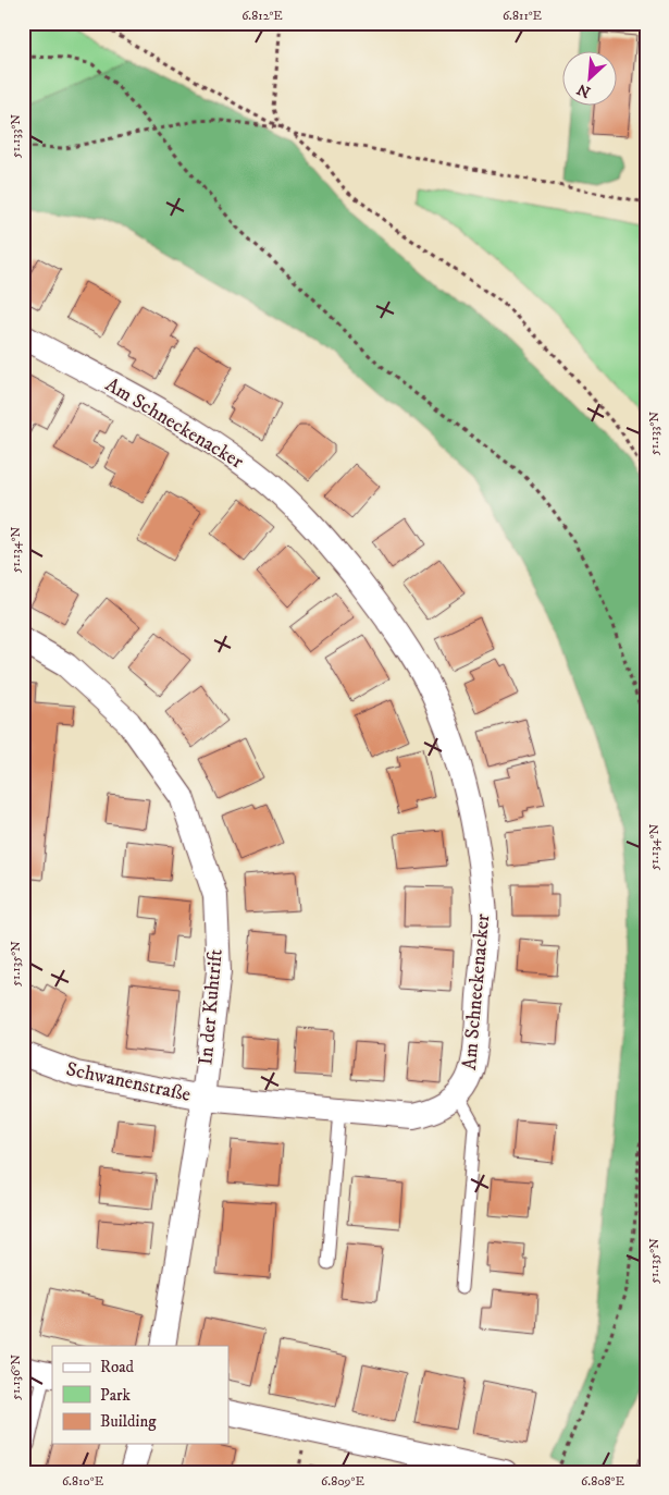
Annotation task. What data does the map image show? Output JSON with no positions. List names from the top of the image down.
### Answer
{
  "streets": {
    "street": ["Am Schneckenacker", "In der Kuhtrift", "Schwanenstraße"]
  },
  "crossings": [
    ["Am Schneckenacker", "In der Kuhtrift"],
    ["Am Schneckenacker", "Schwanenstraße"],
    ["In der Kuhtrift", "Schwanenstraße"]
  ],
  "legend": ["Road", "Park", "Building"],
  "north": "bottom left",
  "coordinates": [
    "6.812°E",
    "6.811°E",
    "51.133°N",
    "51.134°N",
    "51.135°N",
    "51.136°N",
    "6.810°E",
    "6.809°E",
    "6.808°E"
  ]
}
